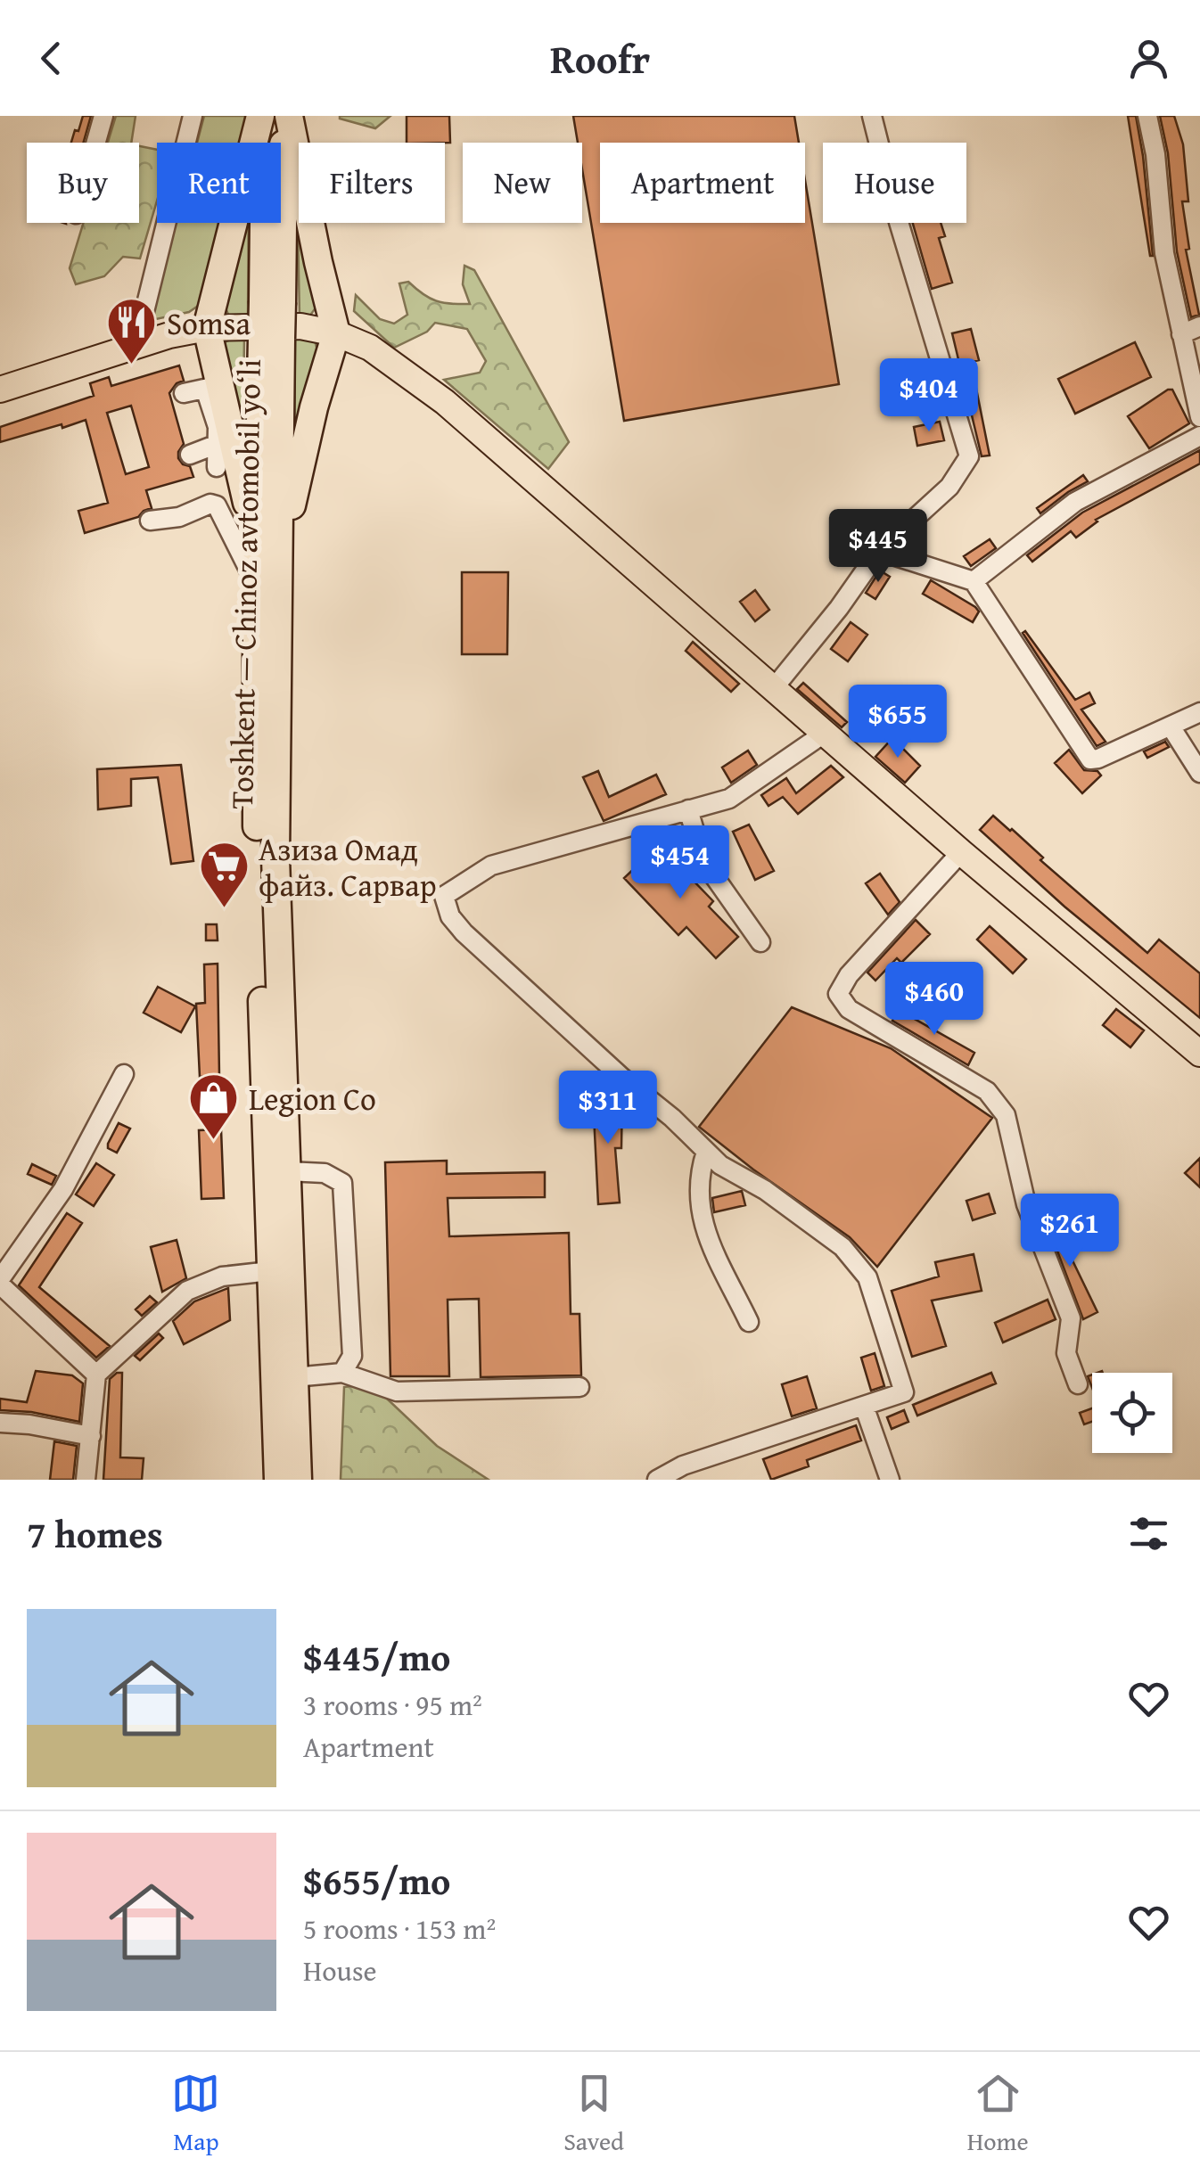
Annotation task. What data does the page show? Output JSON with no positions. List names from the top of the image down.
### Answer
{
  "streets": {
    "highway": ["Toshkent — Chinoz avtomobil yoʻli"]
  },
  "places": {
    "restaurant": ["Somsa"],
    "supermarket": ["Азиза Омад файз. Сарвар"],
    "shop": ["Legion Co"]
  },
  "page": {
    "header": "Roofr",
    "chip": [
      "Buy",
      "Rent",
      "Filters",
      "New",
      "Apartment",
      "House"
    ],
    "price": [
      "$404",
      "$445",
      "$655",
      "$454",
      "$460",
      "$311",
      "$261"
    ],
    "heading": "7 homes",
    "list": [
      {
        "name": "$445/mo",
        "note": "3 rooms · 95 m² · Apartment"
      },
      {
        "name": "$655/mo",
        "note": "5 rooms · 153 m² · House"
      }
    ],
    "tabs": ["Map", "Saved", "Home"]
  }
}
